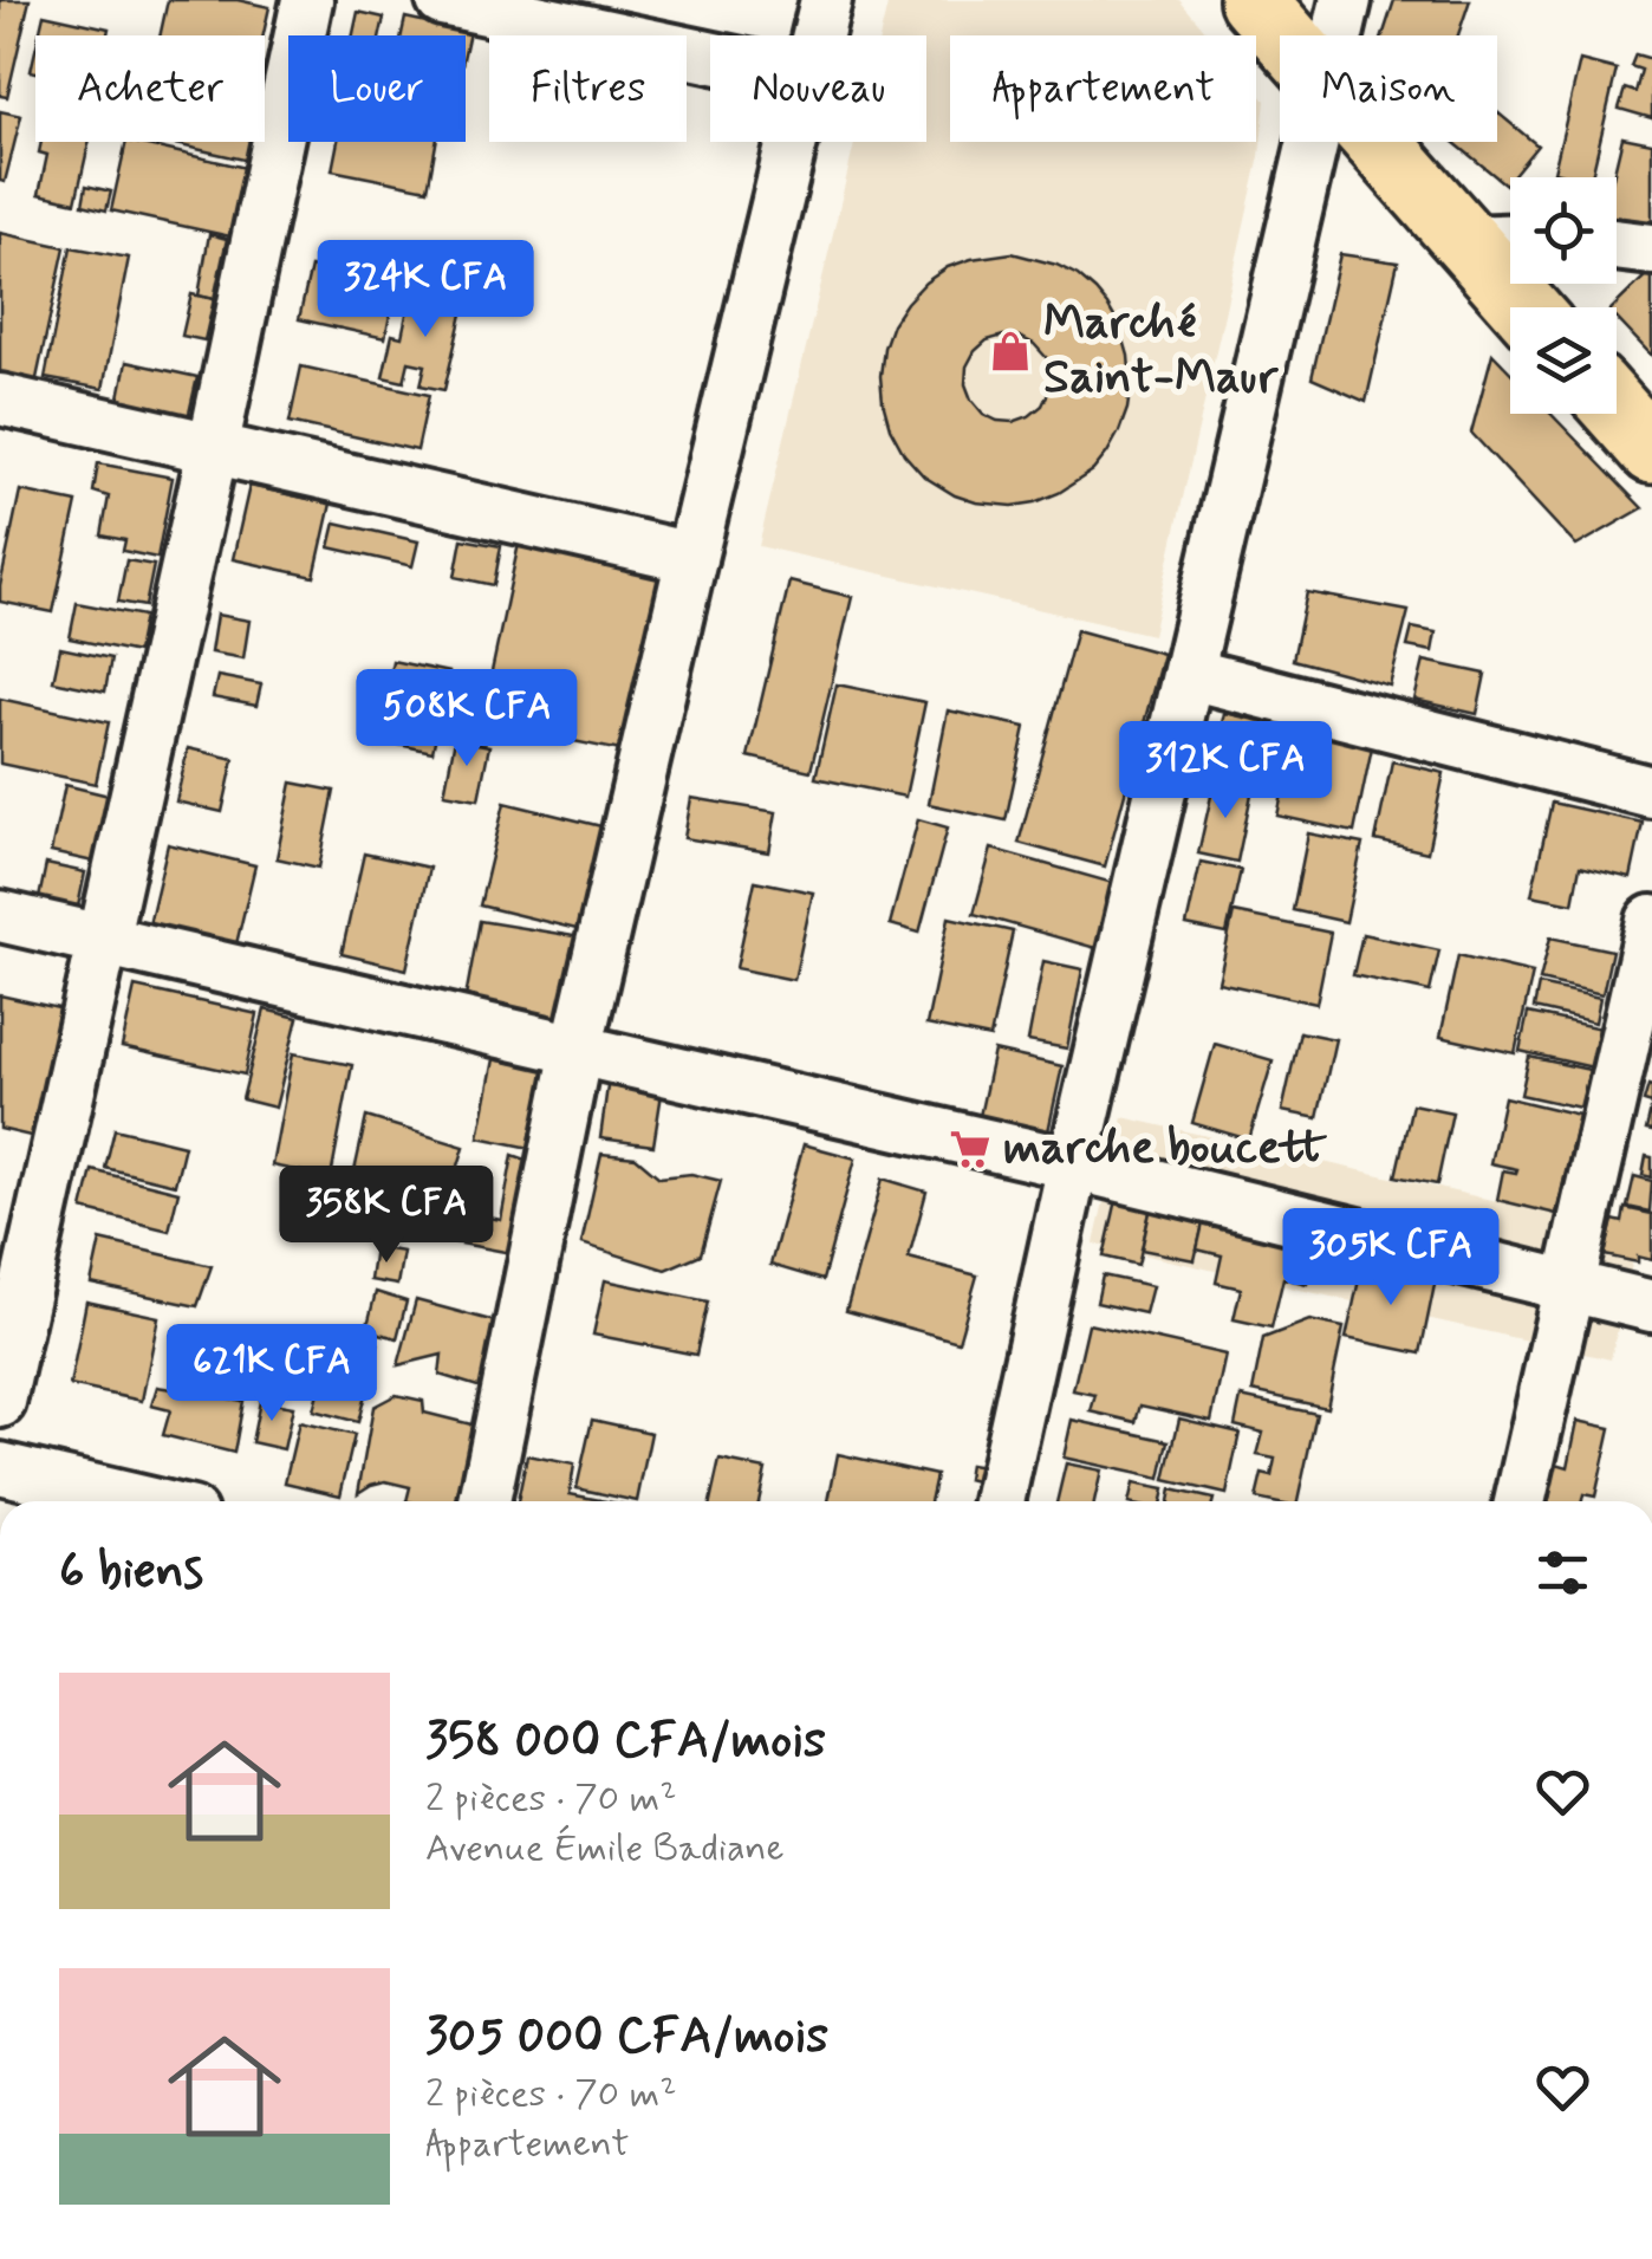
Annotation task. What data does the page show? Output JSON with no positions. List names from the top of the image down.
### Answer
{
  "places": {
    "shop": ["Marché Saint-Maur"],
    "supermarket": ["marche boucett"]
  },
  "page": {
    "chip": [
      "Acheter",
      "Louer",
      "Filtres",
      "Nouveau",
      "Appartement",
      "Maison"
    ],
    "price": [
      "324K CFA",
      "508K CFA",
      "312K CFA",
      "358K CFA",
      "305K CFA",
      "621K CFA"
    ],
    "heading": "6 biens",
    "list": [
      {
        "name": "358 000 CFA/mois",
        "note": "2 pièces · 70 m² · Avenue Émile Badiane"
      },
      {
        "name": "305 000 CFA/mois",
        "note": "2 pièces · 70 m² · Appartement"
      }
    ]
  }
}
